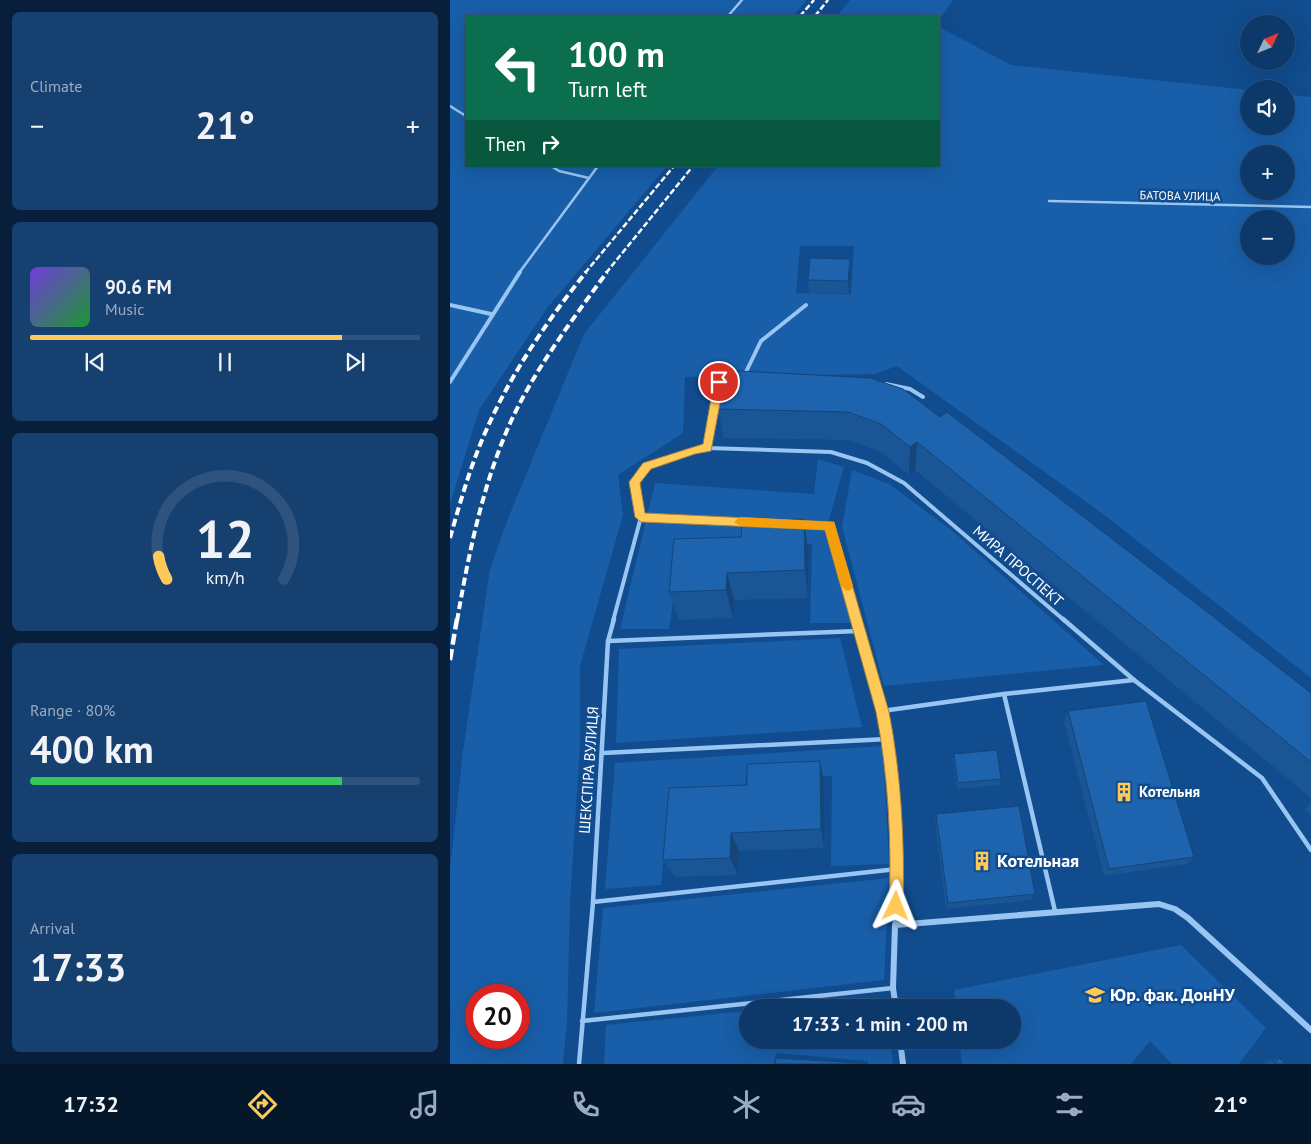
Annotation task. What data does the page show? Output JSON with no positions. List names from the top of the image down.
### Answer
{
  "streets": {
    "lane": ["БАТОВА УЛИЦА", "МИРА ПРОСПЕКТ", "ШЕКСПІРА ВУЛИЦЯ"]
  },
  "crossings": [
    ["МИРА ПРОСПЕКТ", "ШЕКСПІРА ВУЛИЦЯ"]
  ],
  "places": {
    "building": ["Котельня", "Котельная"],
    "school or university": ["Юр. фак. ДонНУ"]
  },
  "north": "top right",
  "page": {
    "tile": [
      "Climate",
      ["Range · 80%", "400 km"],
      ["Arrival", "17:33"]
    ],
    "map_buttons": ["+", "−"],
    "turn": ["100 m", "Turn left"],
    "heat": ["−", "21°", "+"],
    "then": "Then",
    "song": ["90.6 FM", "Music"],
    "limit": "20",
    "trip": "17:33 · 1 min · 200 m",
    "tabs": ["17:32", "21°"],
    "gauge": ["12", "km/h"]
  }
}
